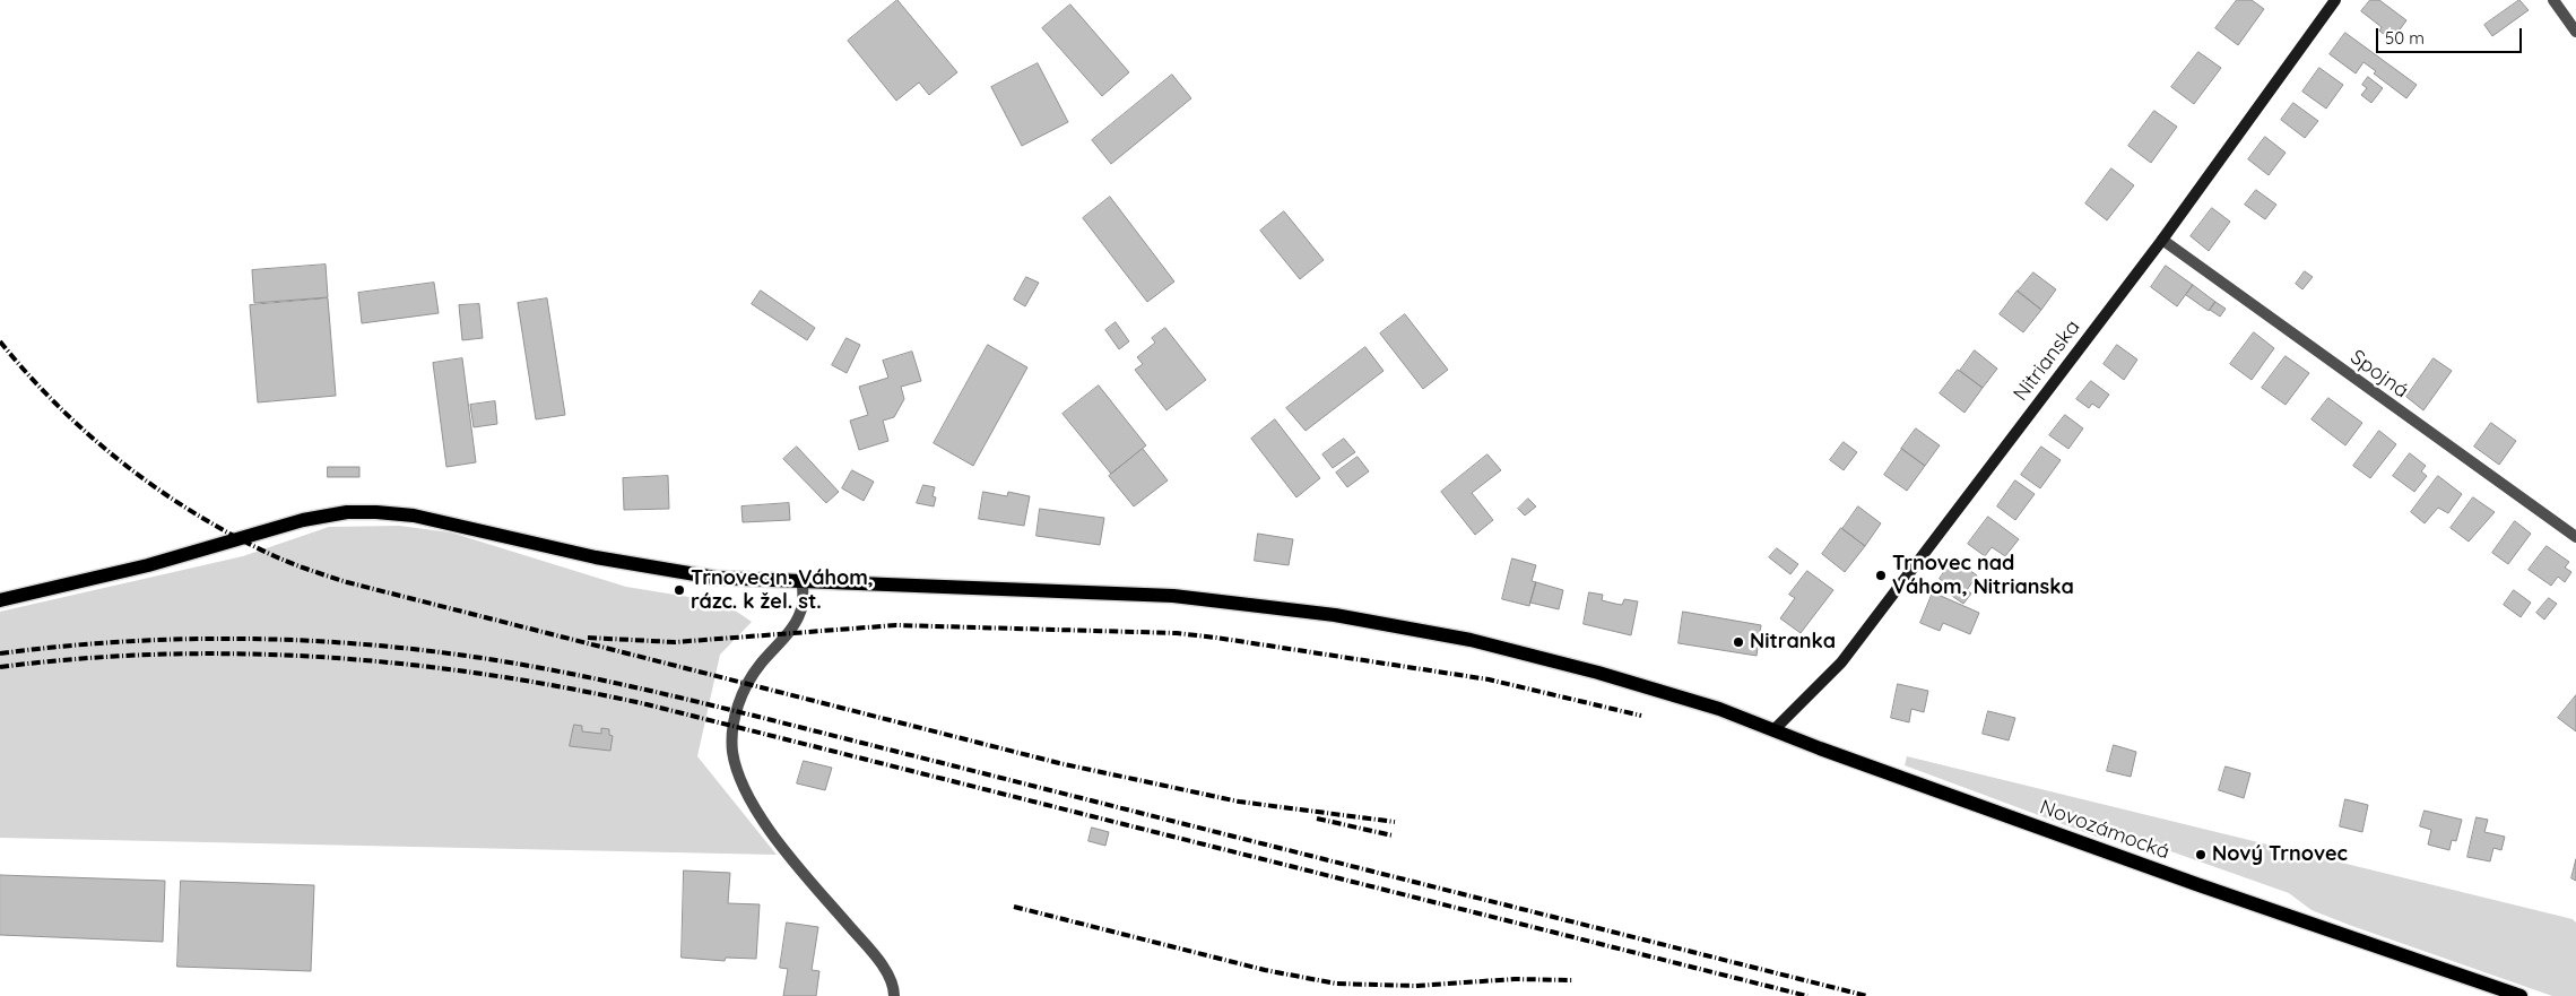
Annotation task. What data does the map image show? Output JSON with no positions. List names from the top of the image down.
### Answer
{
  "streets": {
    "main road": ["Nitrianska", "Novozámocká"],
    "street": ["Spojná"]
  },
  "crossings": [
    ["Nitrianska", "Spojná"],
    ["Nitrianska", "Novozámocká"]
  ],
  "places": [
    "Trnovec nad Váhom, Nitrianska",
    "Trnovec n. Váhom, rázc. k žel. st.",
    "Nitranka",
    "Nový Trnovec"
  ],
  "scale_bar": "50 m"
}
